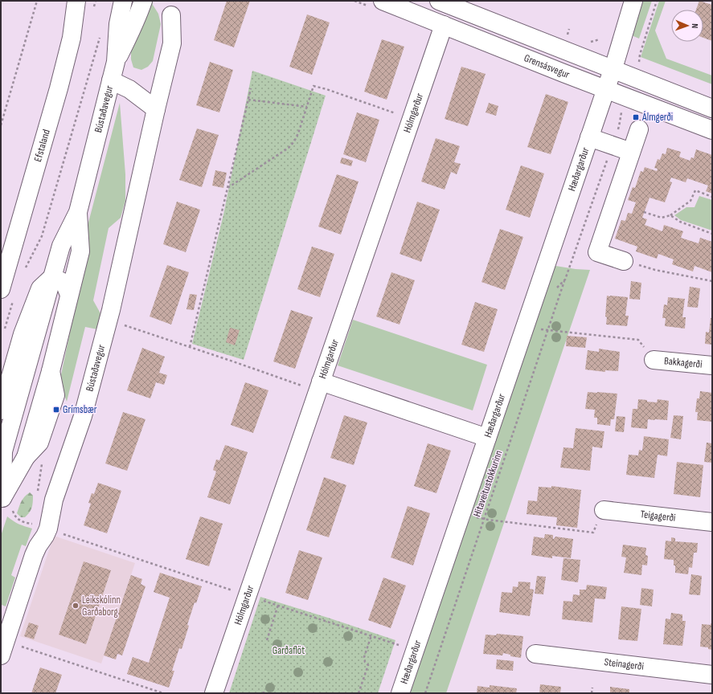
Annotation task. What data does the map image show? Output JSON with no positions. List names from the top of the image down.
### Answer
{
  "streets": {
    "street": [
      "Grensásvegur",
      "Bústaðavegur",
      "Hólmgarður",
      "Efstaland",
      "Hæðargarður",
      "Bakkagerði",
      "Teigagerði",
      "Steinagerði"
    ],
    "path": ["Hitaveitustokkurinn"]
  },
  "crossings": [
    ["Grensásvegur", "Hólmgarður"],
    ["Grensásvegur", "Hæðargarður"]
  ],
  "parks": ["Garðaflöt"],
  "places": {
    "transit": ["Álmgerði", "Grímsbær"],
    "other": ["Leikskólinn Garðaborg"]
  },
  "north": "right"
}
